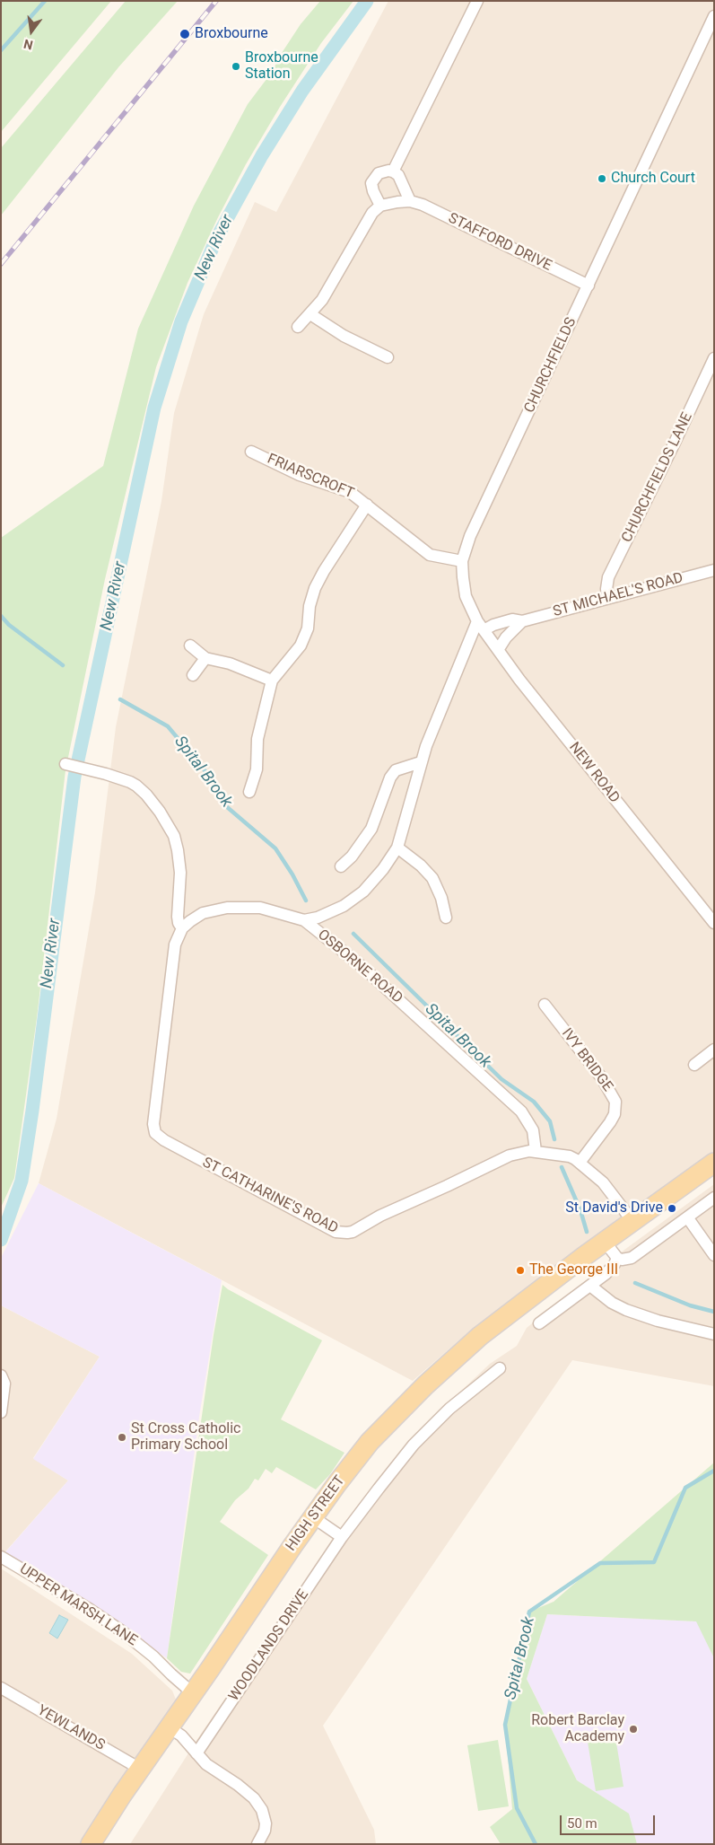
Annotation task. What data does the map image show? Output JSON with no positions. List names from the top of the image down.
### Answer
{
  "streets": {
    "main road": ["HIGH STREET"],
    "street": [
      "STAFFORD DRIVE",
      "CHURCHFIELDS",
      "FRIARSCROFT",
      "CHURCHFIELDS LANE",
      "ST MICHAEL'S ROAD",
      "NEW ROAD",
      "OSBORNE ROAD",
      "IVY BRIDGE",
      "ST CATHARINE'S ROAD",
      "UPPER MARSH LANE",
      "WOODLANDS DRIVE",
      "YEWLANDS"
    ]
  },
  "crossings": [
    ["STAFFORD DRIVE", "CHURCHFIELDS"],
    ["CHURCHFIELDS", "FRIARSCROFT"],
    ["CHURCHFIELDS", "ST MICHAEL'S ROAD"],
    ["CHURCHFIELDS", "NEW ROAD"],
    ["CHURCHFIELDS LANE", "ST MICHAEL'S ROAD"],
    ["ST MICHAEL'S ROAD", "NEW ROAD"],
    ["OSBORNE ROAD", "ST CATHARINE'S ROAD"],
    ["IVY BRIDGE", "ST CATHARINE'S ROAD"],
    ["ST CATHARINE'S ROAD", "HIGH STREET"],
    ["HIGH STREET", "UPPER MARSH LANE"],
    ["HIGH STREET", "YEWLANDS"]
  ],
  "water": ["New River", "Spital Brook"],
  "places": [
    "Broxbourne",
    "Broxbourne Station",
    "Church Court",
    "St David's Drive",
    "The George III",
    "St Cross Catholic Primary School",
    "Robert Barclay Academy"
  ],
  "scale_bar": "50 m",
  "north": "bottom"
}
